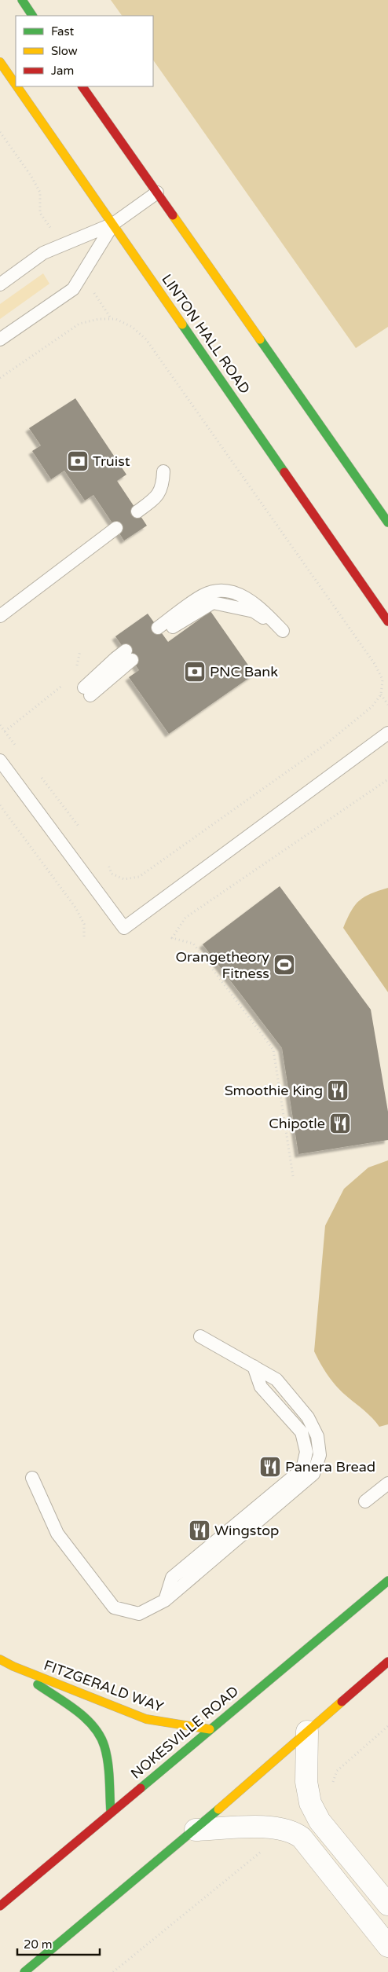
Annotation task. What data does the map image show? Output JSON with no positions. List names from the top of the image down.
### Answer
{
  "streets": {
    "main road": ["LINTON HALL ROAD", "FITZGERALD WAY", "NOKESVILLE ROAD"]
  },
  "crossings": [
    ["FITZGERALD WAY", "NOKESVILLE ROAD"]
  ],
  "places": {
    "bank": ["Truist", "PNC Bank"],
    "sports": ["Orangetheory Fitness"],
    "restaurant": [
      "Smoothie King",
      "Chipotle",
      "Panera Bread",
      "Wingstop"
    ]
  },
  "legend": ["Fast", "Slow", "Jam"],
  "scale_bar": "20 m"
}
